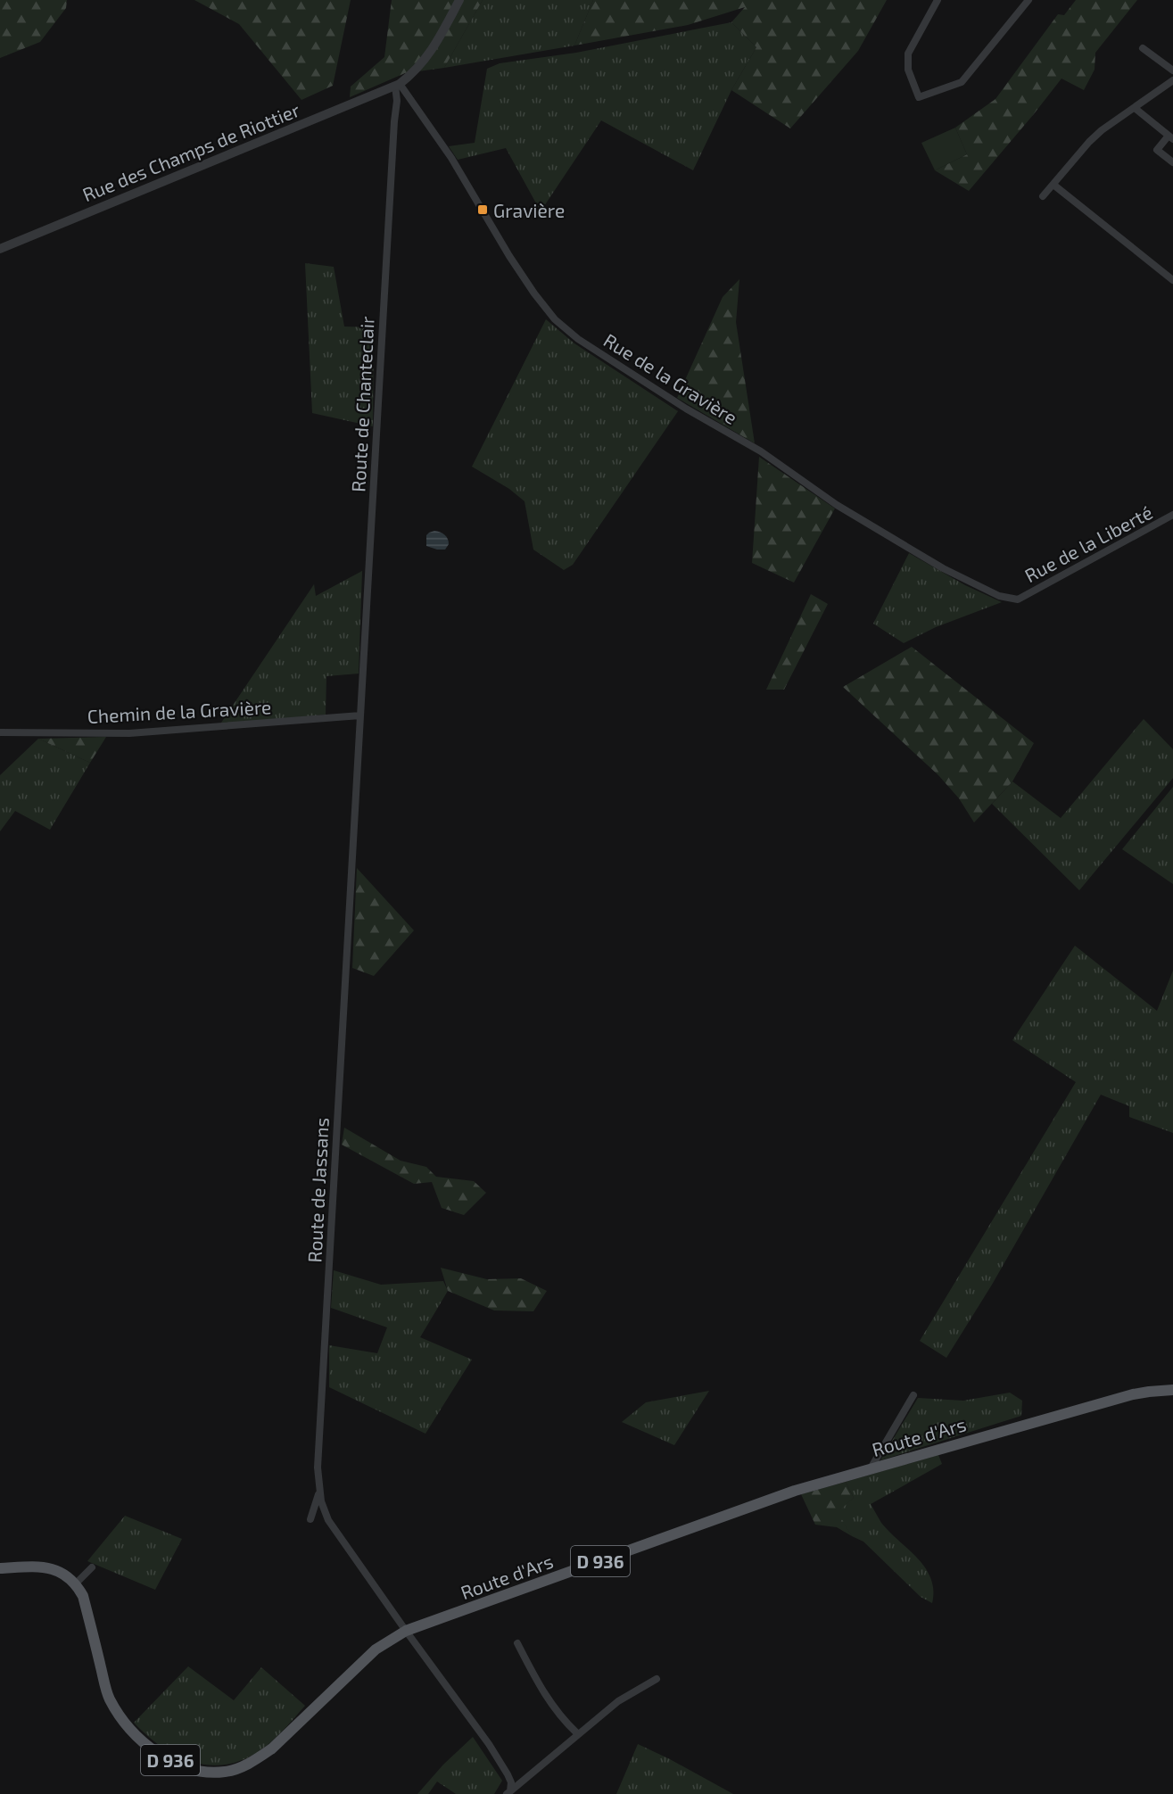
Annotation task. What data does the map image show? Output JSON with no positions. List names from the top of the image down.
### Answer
{
  "streets": {
    "main road": ["Route d'Ars", "D 936"],
    "street": [
      "Rue des Champs de Riottier",
      "Rue de la Gravière",
      "Route de Chanteclair",
      "Rue de la Liberté",
      "Chemin de la Gravière",
      "Route de Jassans"
    ]
  },
  "crossings": [
    ["Rue des Champs de Riottier", "Rue de la Gravière"],
    ["Rue des Champs de Riottier", "Route de Chanteclair"],
    ["Rue de la Gravière", "Route de Chanteclair"],
    ["Rue de la Gravière", "Rue de la Liberté"],
    ["Route de Chanteclair", "Chemin de la Gravière"],
    ["Route de Chanteclair", "Route de Jassans"],
    ["Route de Jassans", "Route d'Ars"]
  ],
  "places": {
    "transit": ["Gravière"]
  }
}
